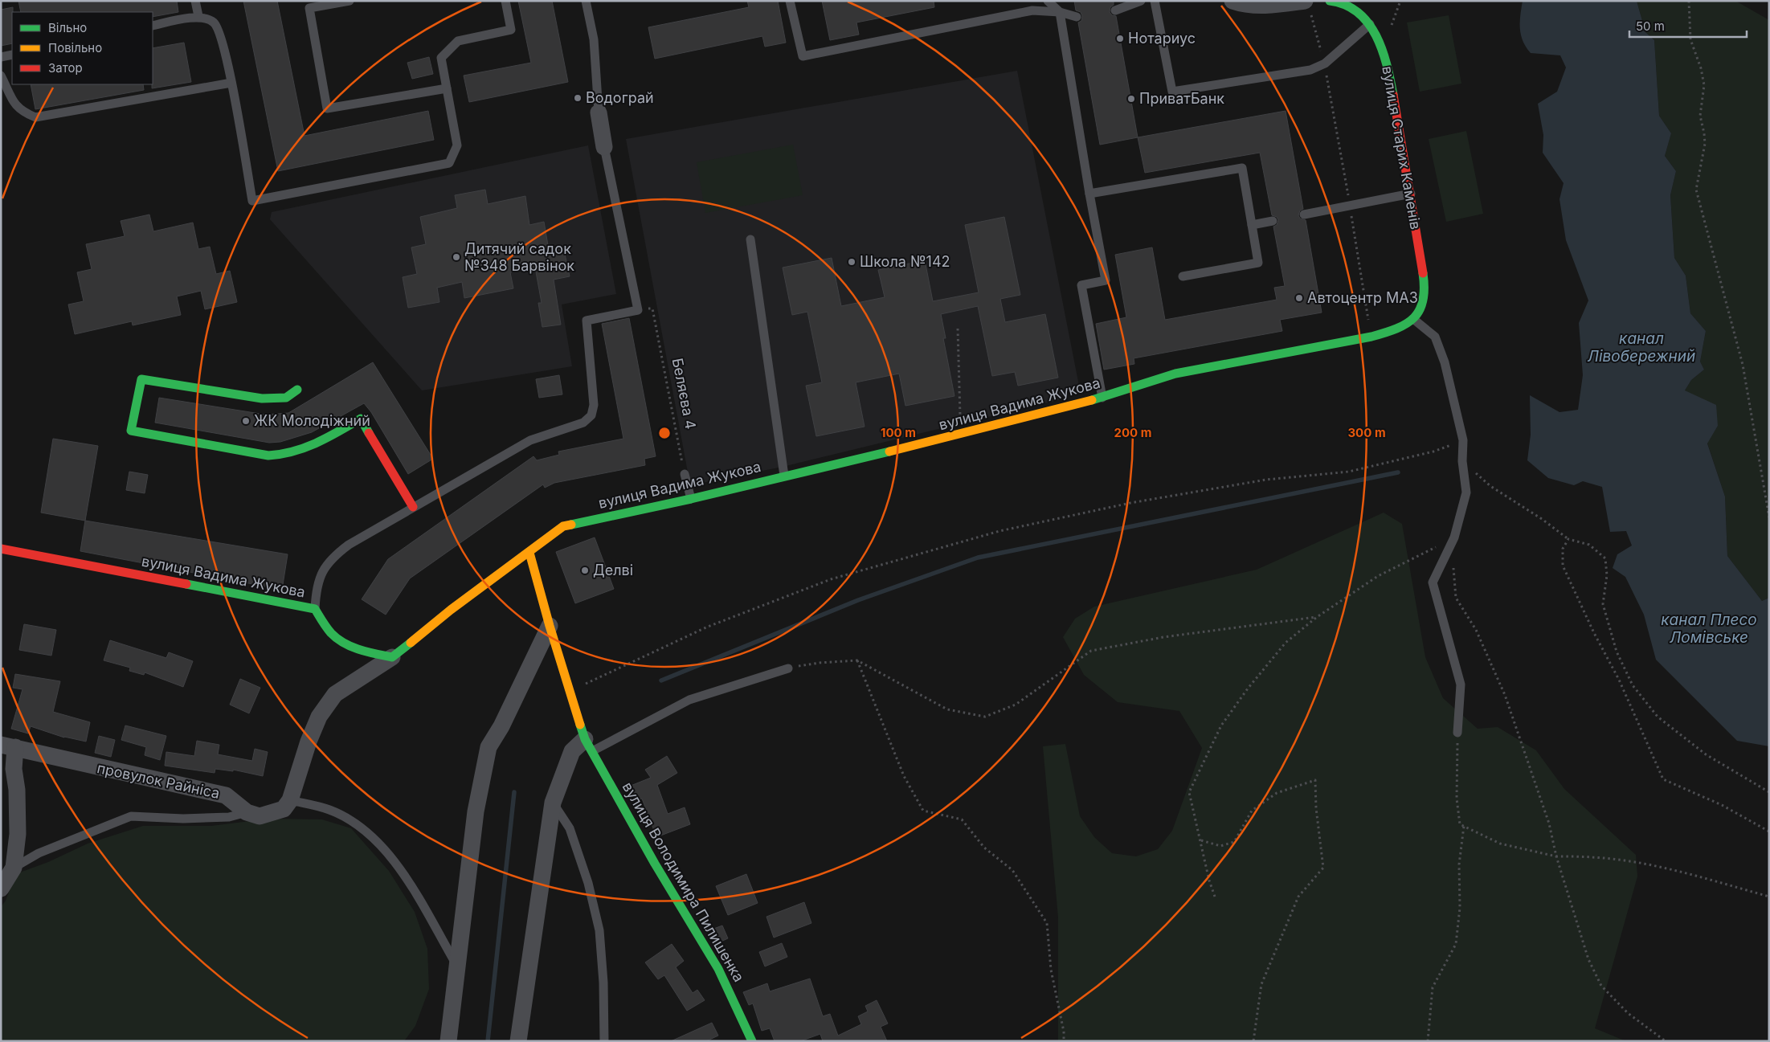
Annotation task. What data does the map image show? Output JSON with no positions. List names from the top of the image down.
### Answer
{
  "streets": {
    "street": [
      "вулиця Старих Каменів",
      "вулиця Вадима Жукова",
      "провулок Райніса",
      "вулиця Володимира Пилишенка"
    ],
    "path": ["Беляєва 4"]
  },
  "crossings": [
    ["вулиця Старих Каменів", "вулиця Вадима Жукова"],
    ["вулиця Вадима Жукова", "вулиця Володимира Пилишенка"]
  ],
  "water": ["канал Лівобережний", "канал Плесо Ломівське"],
  "places": [
    "Нотариус",
    "Водограй",
    "ПриватБанк",
    "Дитячий садок №348 Барвінок",
    "Школа №142",
    "Автоцентр МАЗ",
    "ЖК Молодіжний",
    "Делві"
  ],
  "legend": ["Вільно", "Повільно", "Затор"],
  "scale_bar": "50 m",
  "rings": ["100 m", "200 m", "300 m"]
}
